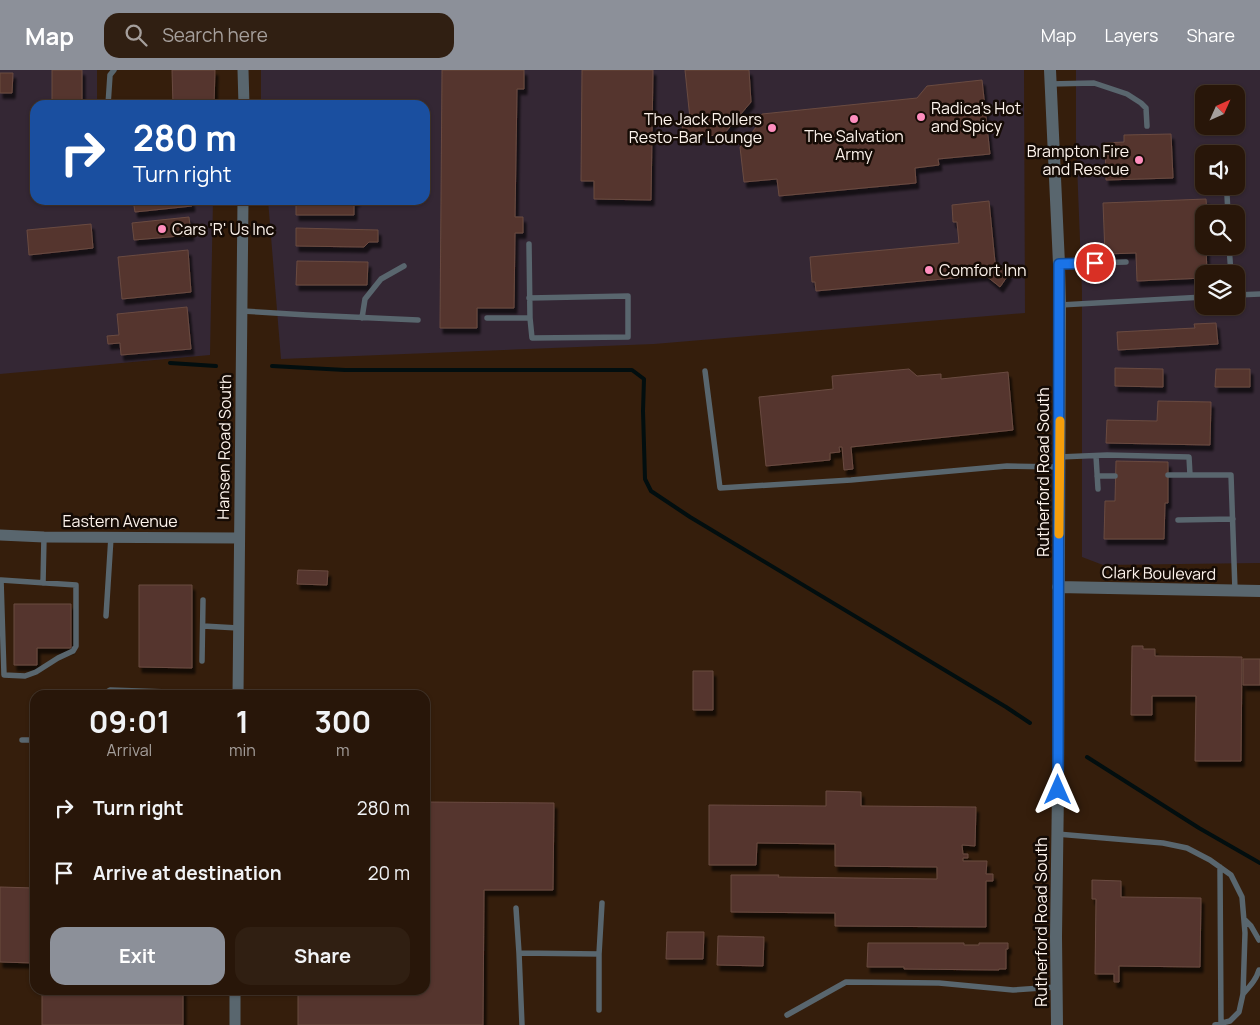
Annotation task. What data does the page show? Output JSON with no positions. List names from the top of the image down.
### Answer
{
  "streets": {
    "street": [
      "Hansen Road South",
      "Rutherford Road South",
      "Eastern Avenue",
      "Clark Boulevard"
    ]
  },
  "crossings": [
    ["Hansen Road South", "Eastern Avenue"],
    ["Rutherford Road South", "Clark Boulevard"]
  ],
  "places": [
    "Radica's Hot and Spicy",
    "The Salvation Army",
    "The Jack Rollers Resto-Bar Lounge",
    "Brampton Fire and Rescue",
    "Cars 'R' Us Inc",
    "Comfort Inn"
  ],
  "north": "top right",
  "page": {
    "header": "Map",
    "search": "Search here",
    "nav": ["Map", "Layers", "Share"],
    "turn": ["280 m", "Turn right"],
    "eta": [
      "09:01",
      "Arrival",
      "1",
      "min",
      "300",
      "m"
    ],
    "list": [
      {
        "name": "Turn right",
        "value": "280 m"
      },
      {
        "name": "Arrive at destination",
        "value": "20 m"
      }
    ],
    "buttons": ["Exit", "Share"]
  }
}
